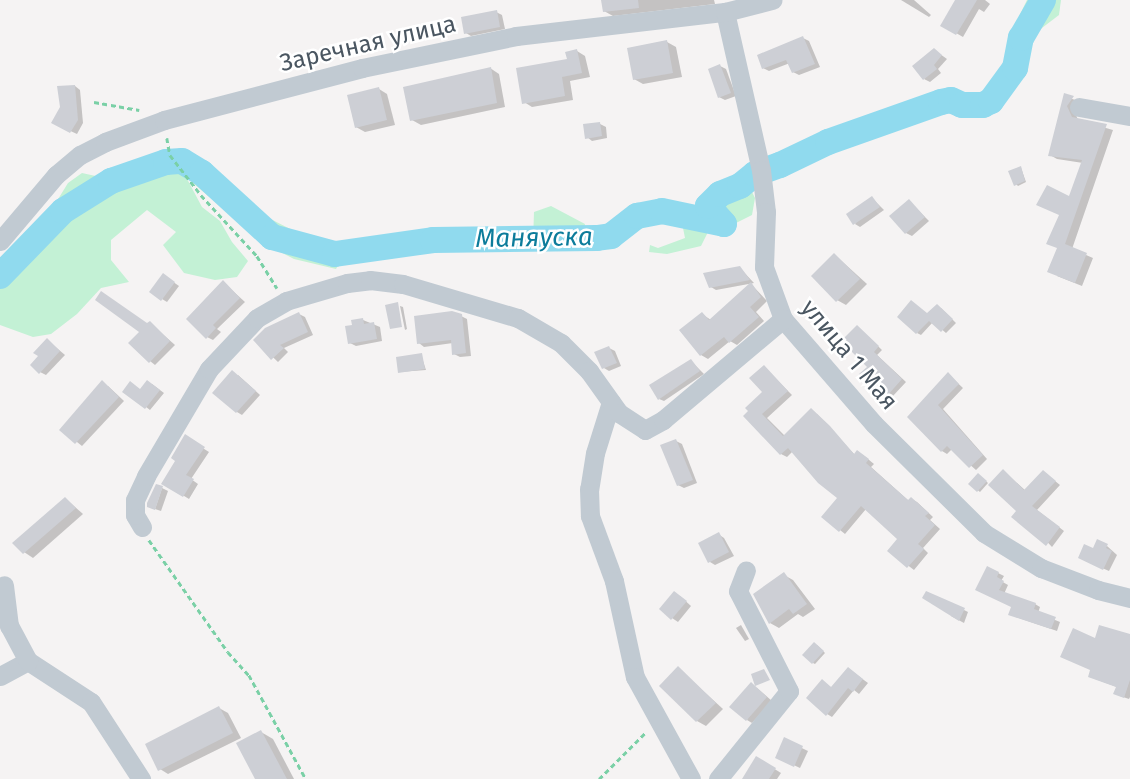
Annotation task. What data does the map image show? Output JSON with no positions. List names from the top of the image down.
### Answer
{
  "streets": {
    "street": ["Заречная улица", "улица 1 Мая"]
  },
  "crossings": [
    ["Заречная улица", "улица 1 Мая"]
  ],
  "water": ["Маняуска"]
}
